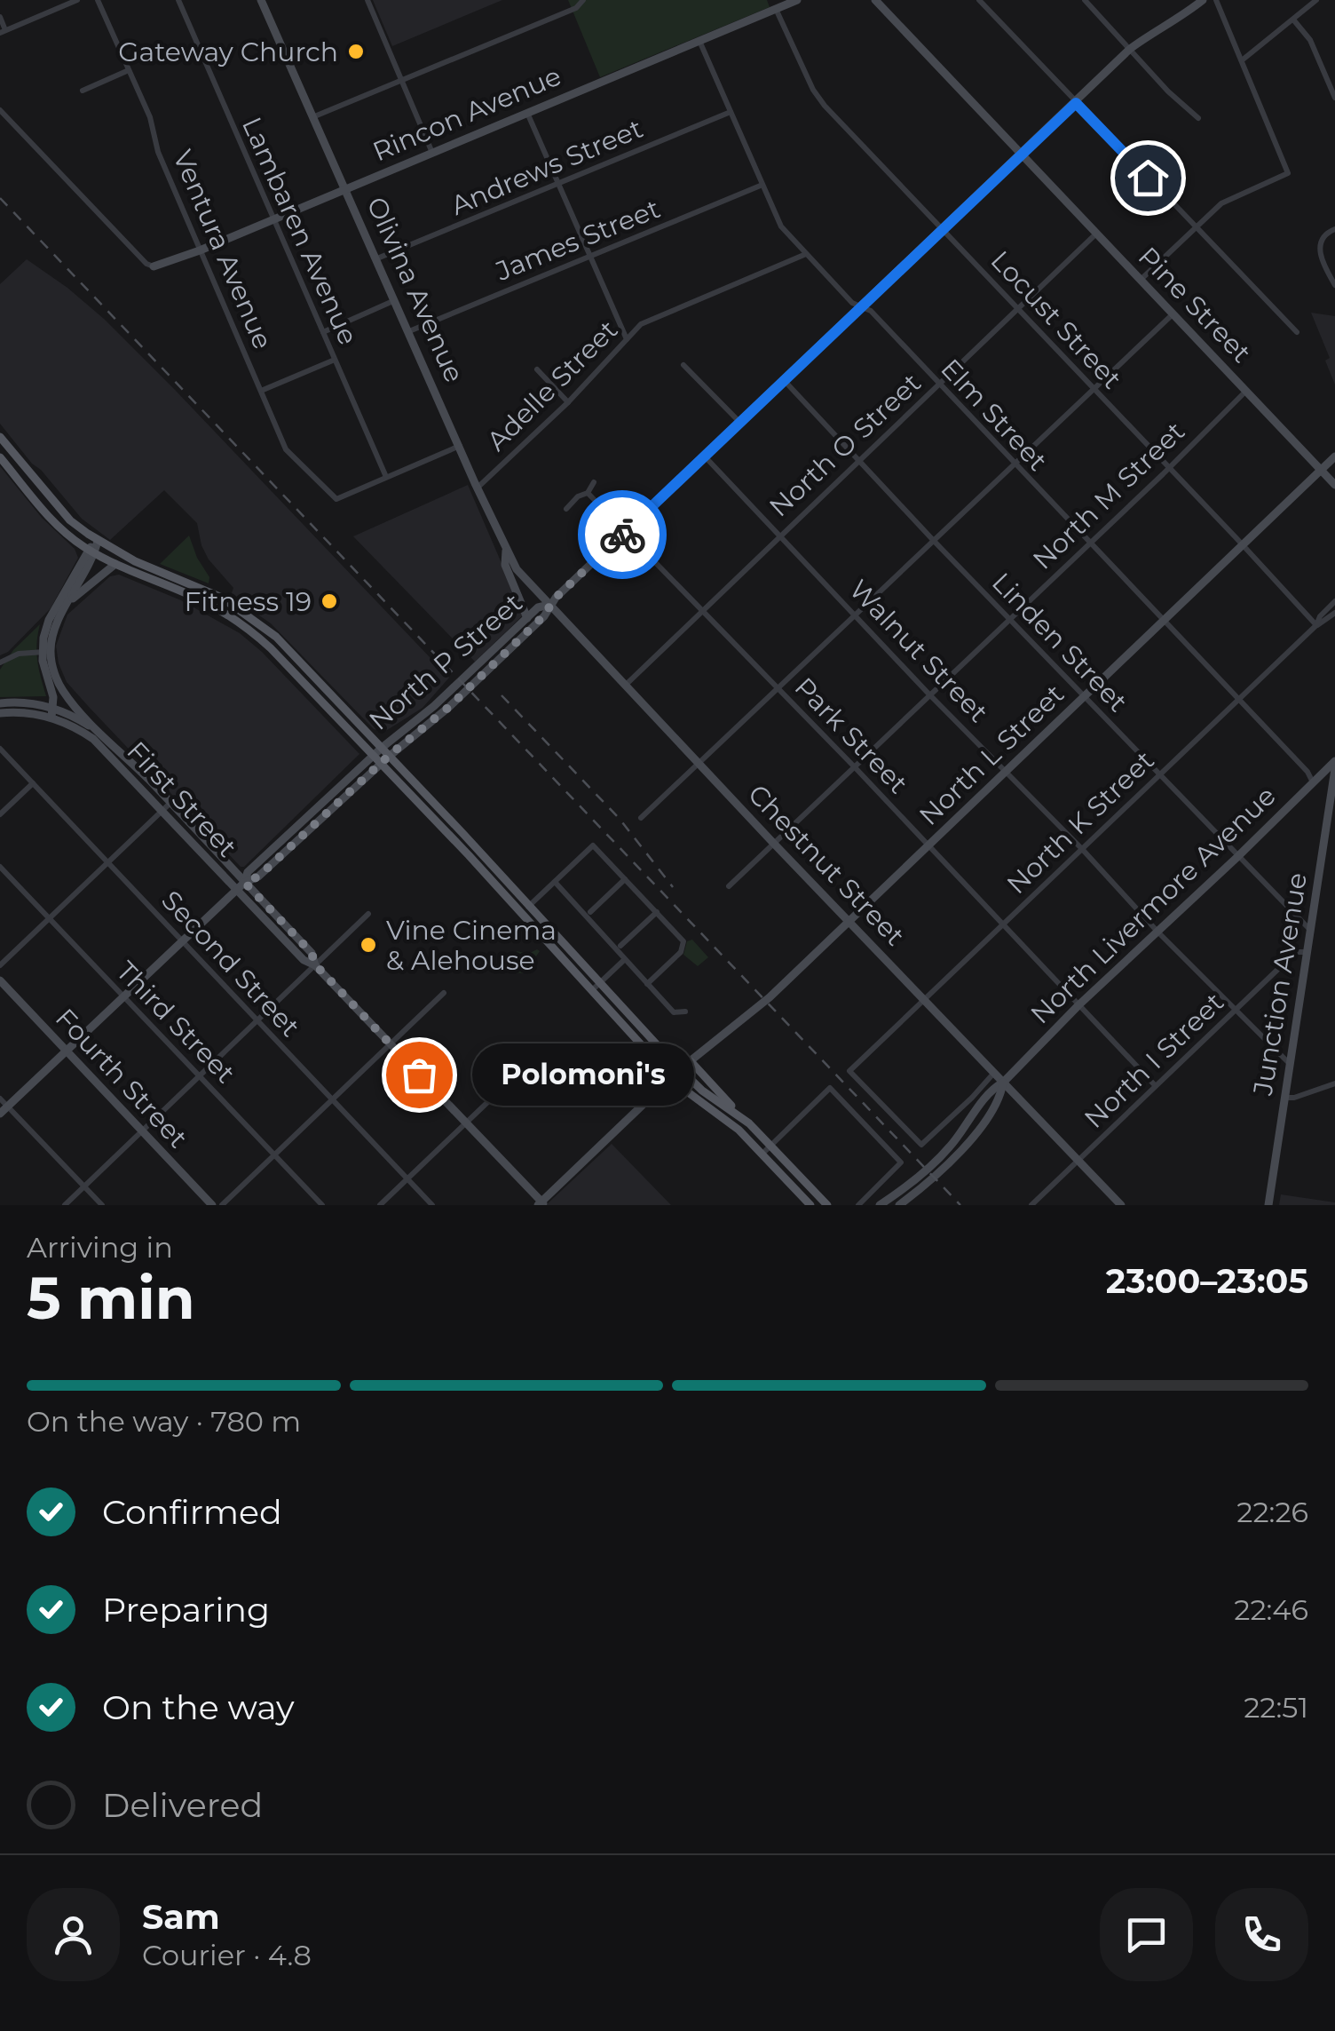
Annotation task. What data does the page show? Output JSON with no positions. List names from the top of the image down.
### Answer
{
  "streets": {
    "street": [
      "Rincon Avenue",
      "Andrews Street",
      "Lambaren Avenue",
      "James Street",
      "Ventura Avenue",
      "Olivina Avenue",
      "Pine Street",
      "Locust Street",
      "Adelle Street",
      "Elm Street",
      "North O Street",
      "North M Street",
      "Linden Street",
      "Walnut Street",
      "North P Street",
      "Park Street",
      "North L Street",
      "First Street",
      "North K Street",
      "Chestnut Street",
      "North Livermore Avenue",
      "Second Street",
      "Junction Avenue",
      "Third Street",
      "North I Street",
      "Fourth Street"
    ]
  },
  "crossings": [
    ["Rincon Avenue", "Lambaren Avenue"],
    ["Rincon Avenue", "Ventura Avenue"],
    ["Rincon Avenue", "Olivina Avenue"],
    ["Rincon Avenue", "Locust Street"],
    ["Rincon Avenue", "Elm Street"],
    ["Andrews Street", "Olivina Avenue"],
    ["Andrews Street", "Elm Street"],
    ["Lambaren Avenue", "Ventura Avenue"],
    ["James Street", "Olivina Avenue"],
    ["James Street", "Elm Street"],
    ["Olivina Avenue", "Adelle Street"],
    ["Olivina Avenue", "Chestnut Street"],
    ["Pine Street", "North O Street"],
    ["Pine Street", "North M Street"],
    ["Pine Street", "North P Street"],
    ["Pine Street", "North L Street"],
    ["Locust Street", "North O Street"],
    ["Locust Street", "North M Street"],
    ["Locust Street", "North P Street"],
    ["Locust Street", "North L Street"],
    ["Locust Street", "North K Street"],
    ["Adelle Street", "Elm Street"],
    ["Elm Street", "North O Street"],
    ["Elm Street", "North M Street"],
    ["Elm Street", "North P Street"],
    ["Elm Street", "North L Street"],
    ["Elm Street", "North K Street"],
    ["Elm Street", "North Livermore Avenue"],
    ["North O Street", "Linden Street"],
    ["North O Street", "Walnut Street"],
    ["North O Street", "Park Street"],
    ["North O Street", "Chestnut Street"],
    ["North M Street", "Linden Street"],
    ["North M Street", "Walnut Street"],
    ["North M Street", "Park Street"],
    ["North M Street", "Chestnut Street"],
    ["Linden Street", "North P Street"],
    ["Linden Street", "North L Street"],
    ["Linden Street", "North K Street"],
    ["Linden Street", "North Livermore Avenue"],
    ["Linden Street", "Junction Avenue"],
    ["Walnut Street", "North P Street"],
    ["Walnut Street", "North L Street"],
    ["Walnut Street", "North K Street"],
    ["Walnut Street", "North Livermore Avenue"],
    ["Walnut Street", "Junction Avenue"],
    ["Walnut Street", "North I Street"],
    ["North P Street", "Park Street"],
    ["North P Street", "First Street"],
    ["North P Street", "Chestnut Street"],
    ["Park Street", "North L Street"],
    ["Park Street", "North K Street"],
    ["Park Street", "North Livermore Avenue"],
    ["Park Street", "North I Street"],
    ["North L Street", "First Street"],
    ["North L Street", "Chestnut Street"],
    ["North K Street", "Chestnut Street"],
    ["Chestnut Street", "North Livermore Avenue"],
    ["Chestnut Street", "North I Street"],
    ["Junction Avenue", "North I Street"]
  ],
  "places": [
    "Gateway Church",
    "Fitness 19",
    "Vine Cinema & Alehouse",
    "Polomoni's"
  ],
  "page": {
    "bubble": "Polomoni's",
    "heading": ["5 min", "Arriving in", "23:00–23:05"],
    "panel": ["Sam", "Courier · 4.8"],
    "bar": "On the way · 780 m",
    "list": [
      ["Confirmed", "22:26"],
      ["Preparing", "22:46"],
      ["On the way", "22:51"],
      "Delivered"
    ]
  }
}
